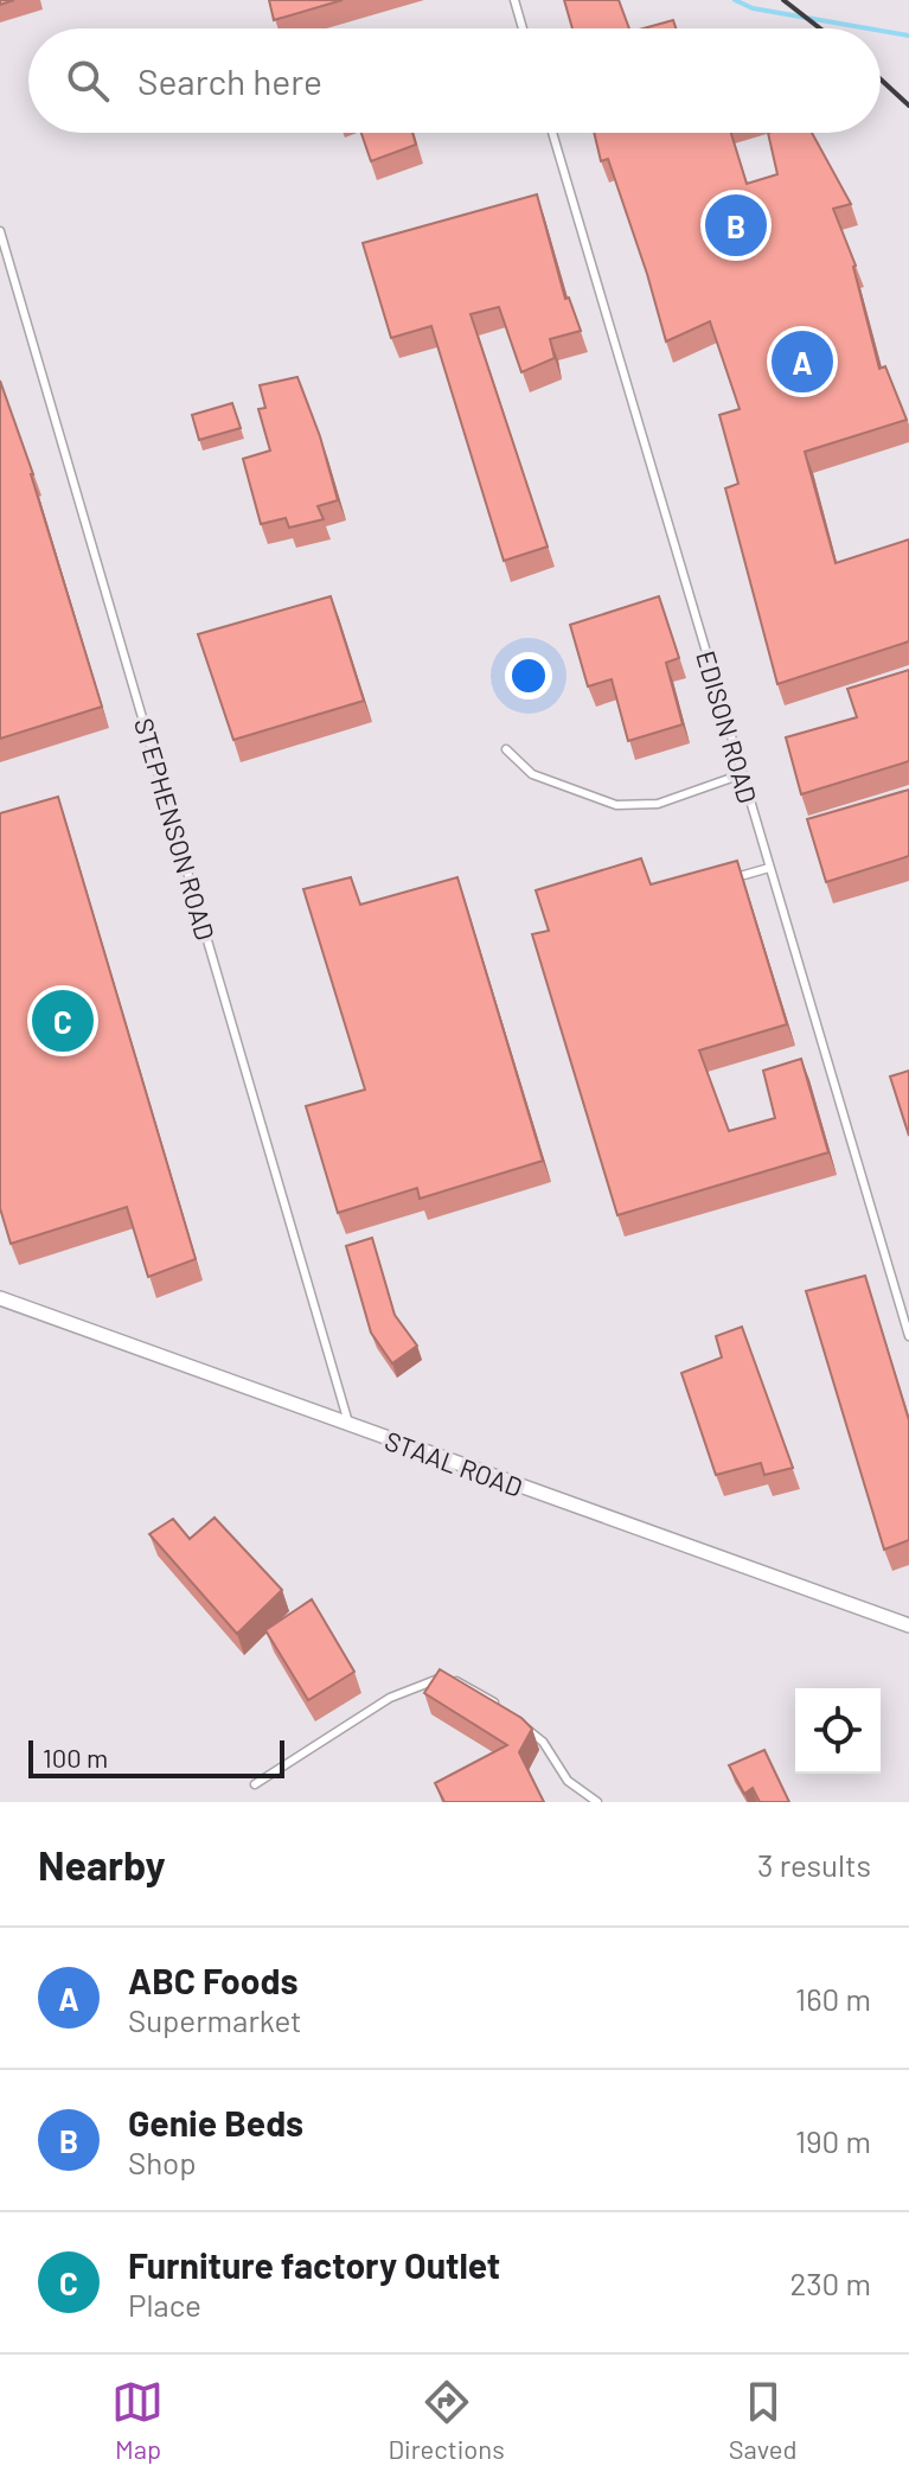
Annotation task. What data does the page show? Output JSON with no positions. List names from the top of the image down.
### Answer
{
  "streets": {
    "street": ["STAAL ROAD"],
    "lane": ["EDISON ROAD", "STEPHENSON ROAD"]
  },
  "crossings": [
    ["STEPHENSON ROAD", "STAAL ROAD"]
  ],
  "scale_bar": "100 m",
  "page": {
    "search": "Search here",
    "pins": ["B", "A", "C"],
    "scale": "100 m",
    "heading": ["Nearby", "3 results"],
    "list": [
      {
        "mark": "A",
        "name": "ABC Foods",
        "note": "Supermarket",
        "value": "160 m"
      },
      {
        "mark": "B",
        "name": "Genie Beds",
        "note": "Shop",
        "value": "190 m"
      },
      {
        "mark": "C",
        "name": "Furniture factory Outlet",
        "note": "Place",
        "value": "230 m"
      }
    ],
    "nav": ["Map", "Directions", "Saved"]
  }
}
